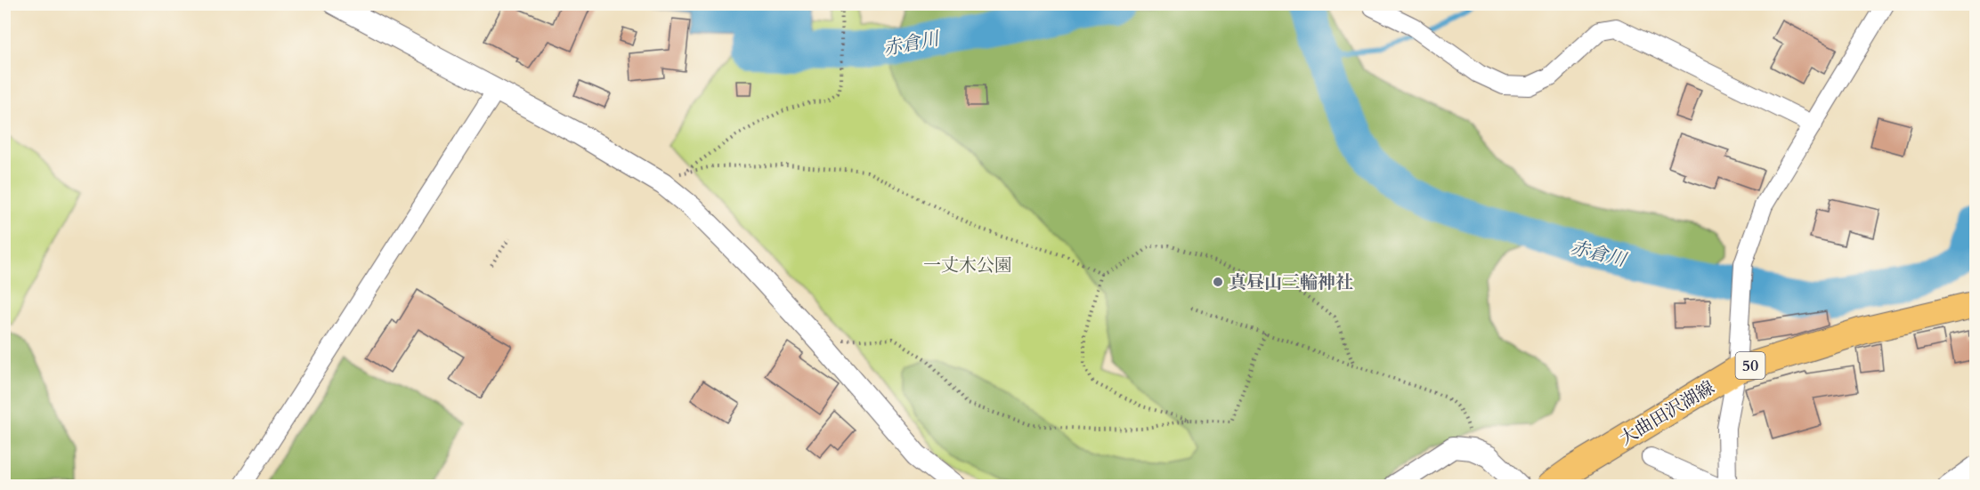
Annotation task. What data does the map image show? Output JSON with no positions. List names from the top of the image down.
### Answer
{
  "streets": {
    "main road": ["50", "大曲田沢湖線"]
  },
  "water": ["赤倉川"],
  "parks": ["一丈木公園"],
  "places": ["真昼山三輪神社"]
}
